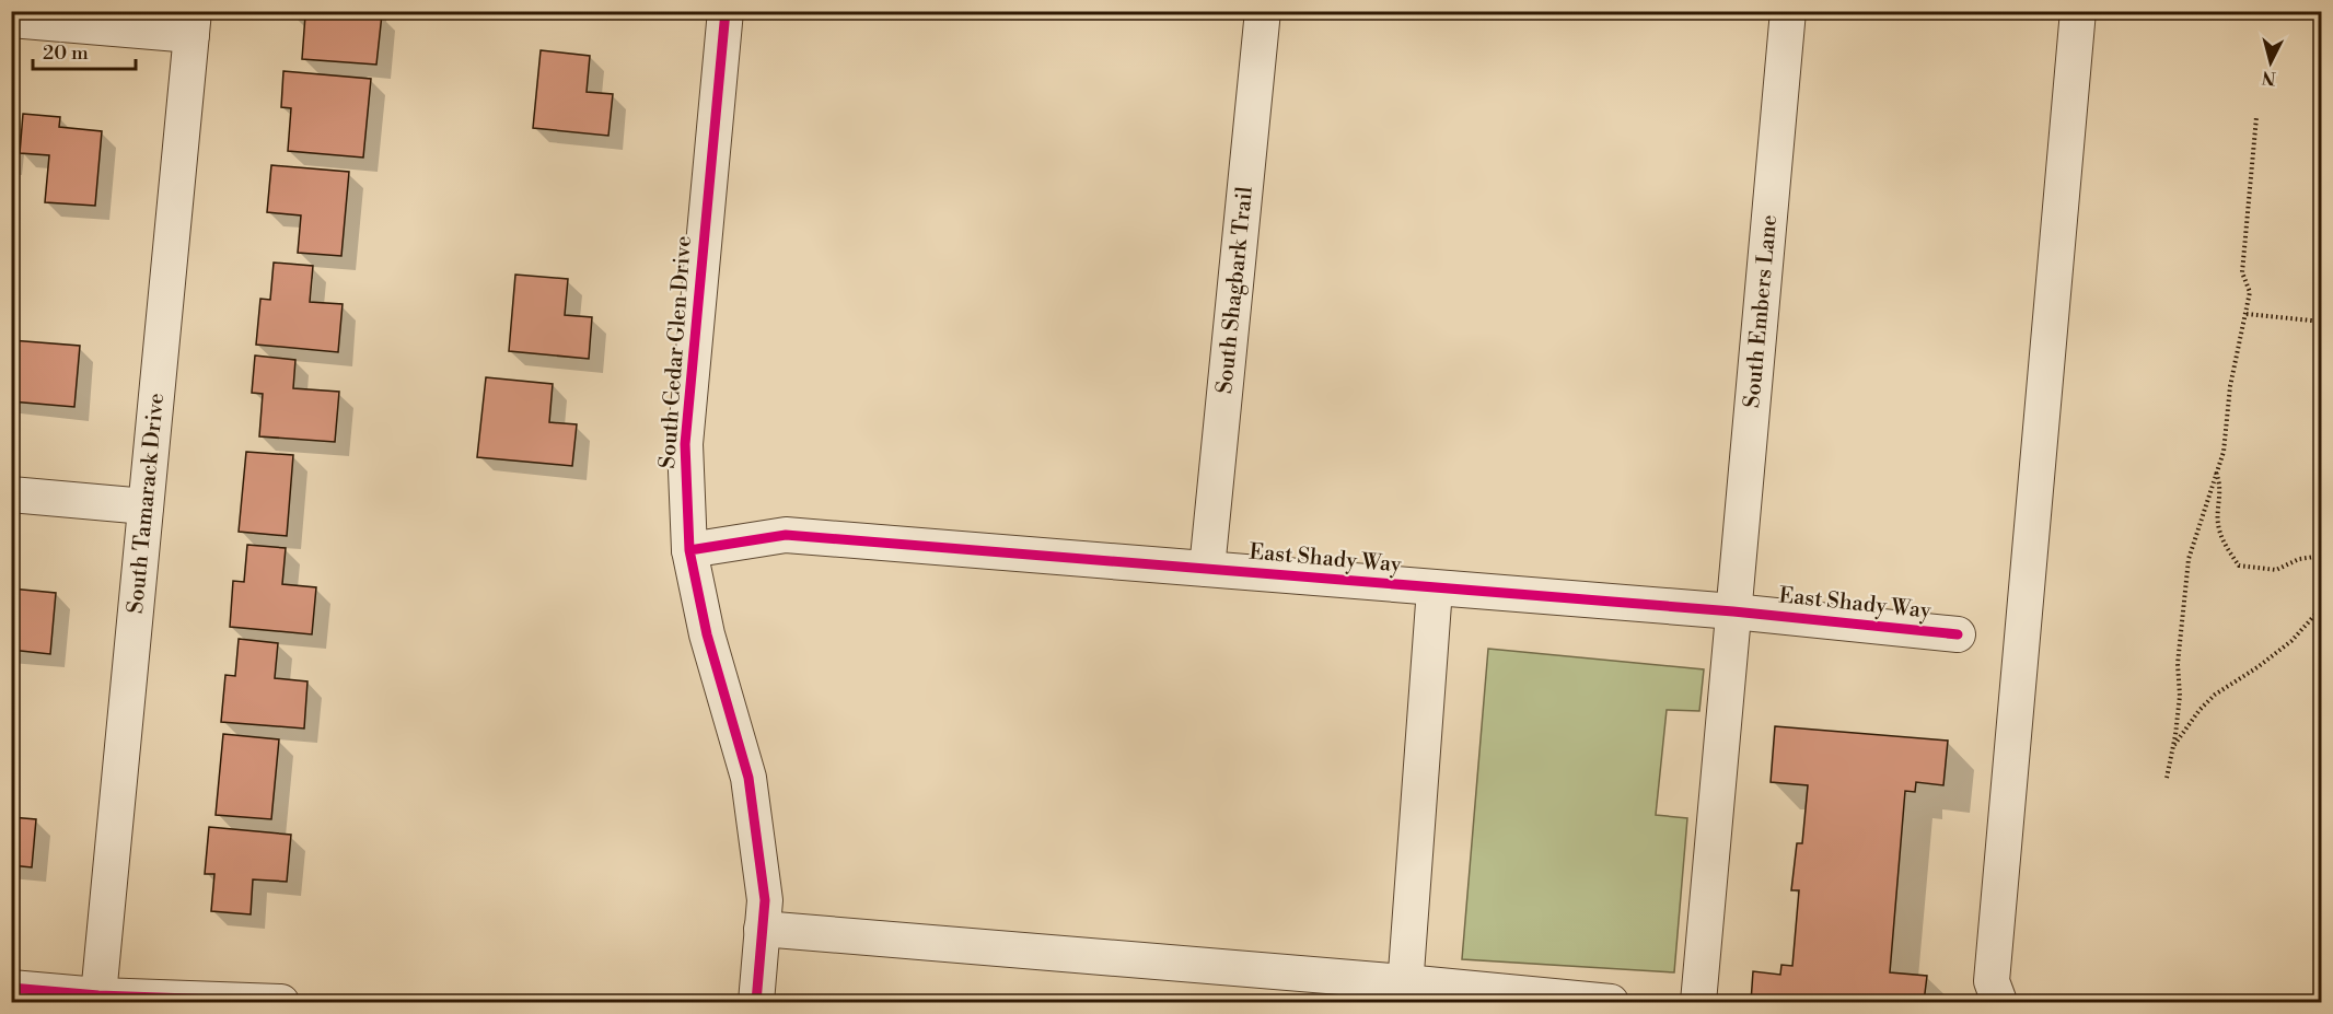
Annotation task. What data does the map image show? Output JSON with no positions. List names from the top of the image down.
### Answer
{
  "streets": {
    "street": [
      "South Shagbark Trail",
      "South Embers Lane",
      "South Cedar Glen Drive",
      "South Tamarack Drive",
      "East Shady Way"
    ]
  },
  "crossings": [
    ["South Shagbark Trail", "East Shady Way"],
    ["South Embers Lane", "East Shady Way"],
    ["South Cedar Glen Drive", "East Shady Way"]
  ],
  "scale_bar": "20 m",
  "north": "bottom"
}
